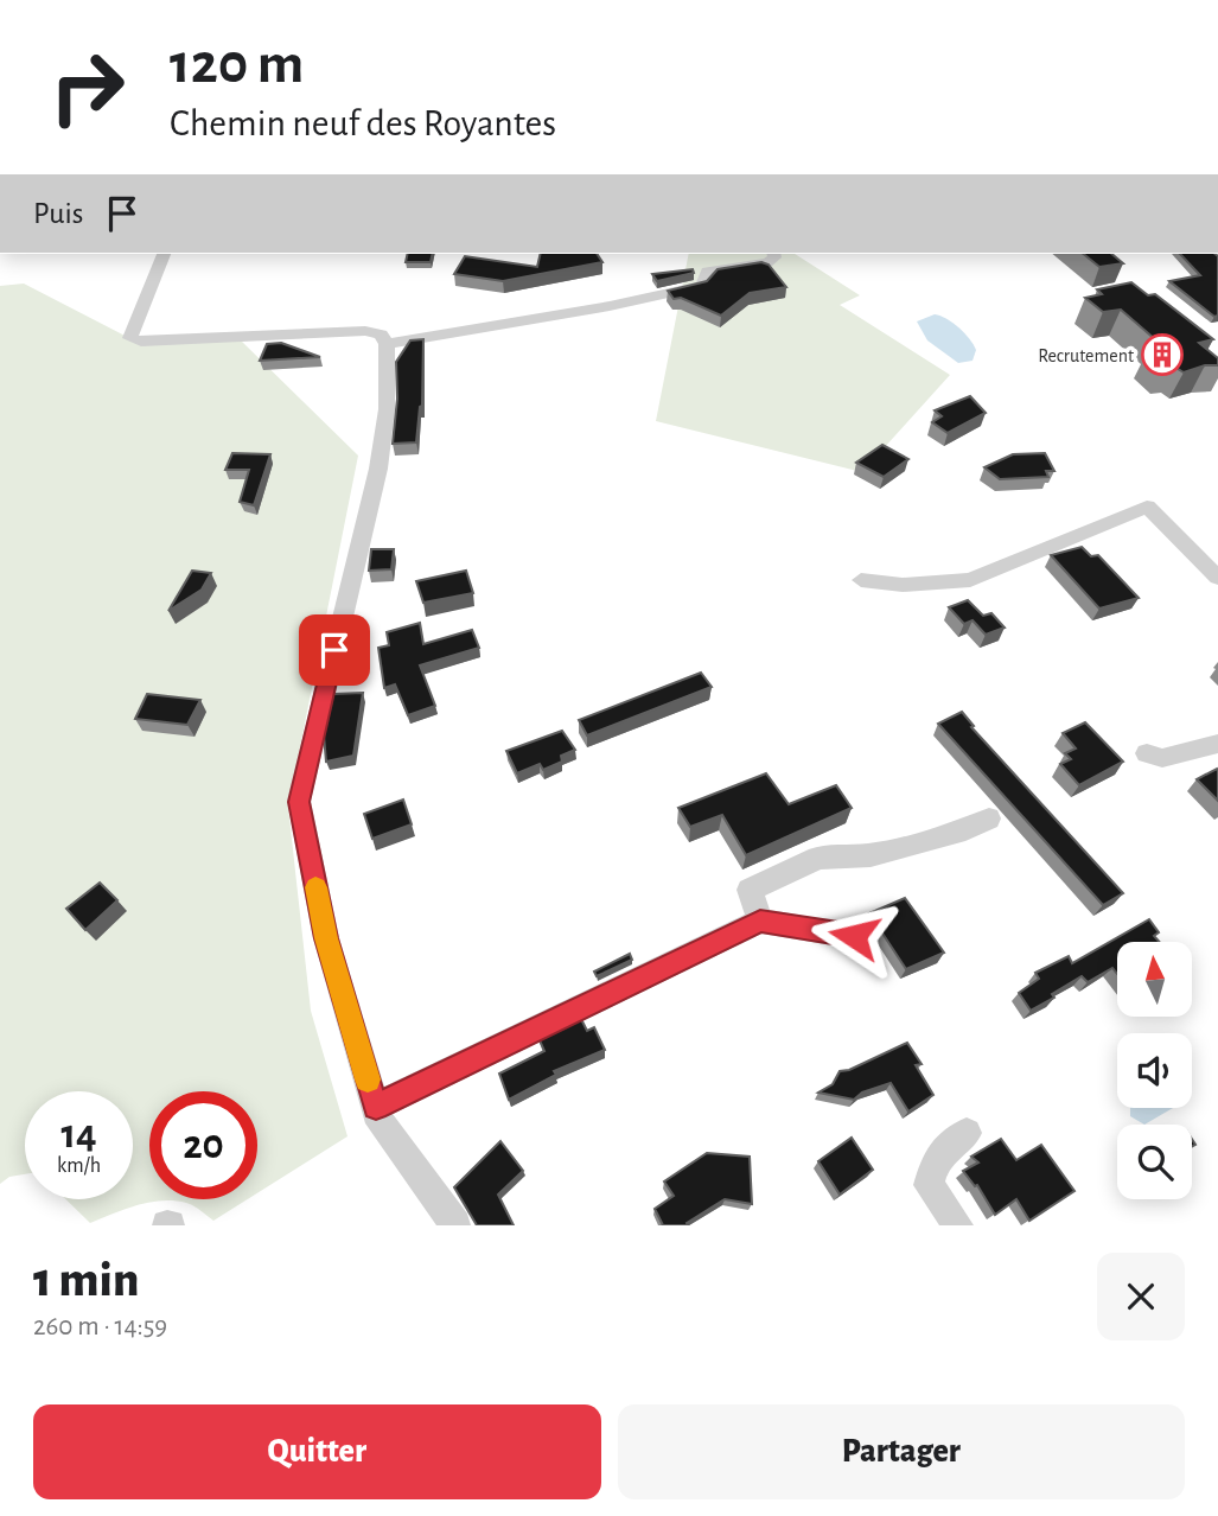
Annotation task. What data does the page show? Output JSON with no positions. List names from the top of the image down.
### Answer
{
  "places": {
    "building": ["Recrutement"]
  },
  "north": "top",
  "page": {
    "turn": ["120 m", "Chemin neuf des Royantes"],
    "then": "Puis",
    "speed": "14 km/h",
    "limit": "20",
    "heading": ["1 min", "260 m · 14:59"],
    "buttons": ["Quitter", "Partager"]
  }
}
